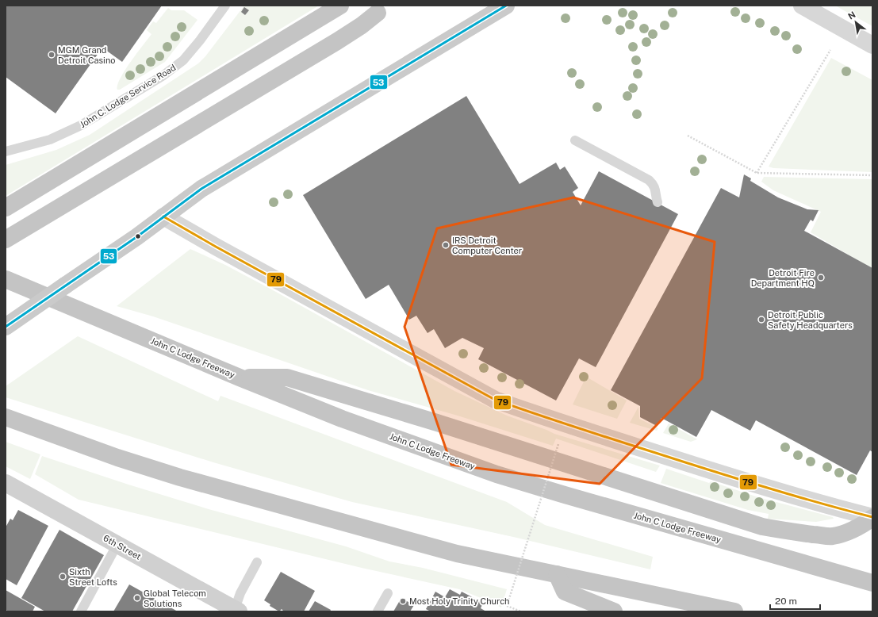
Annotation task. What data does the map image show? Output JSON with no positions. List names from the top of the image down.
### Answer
{
  "streets": {
    "highway": ["John C Lodge Freeway"],
    "street": ["6th Street"],
    "lane": ["John C. Lodge Service Road"]
  },
  "places": [
    "MGM Grand Detroit Casino",
    "IRS Detroit Computer Center",
    "Detroit Fire Department HQ",
    "Detroit Public Safety Headquarters",
    "Sixth Street Lofts",
    "Global Telecom Solutions",
    "Most Holy Trinity Church"
  ],
  "lines": ["transit line 53", "transit line 79"],
  "scale_bar": "20 m",
  "north": "top left"
}
